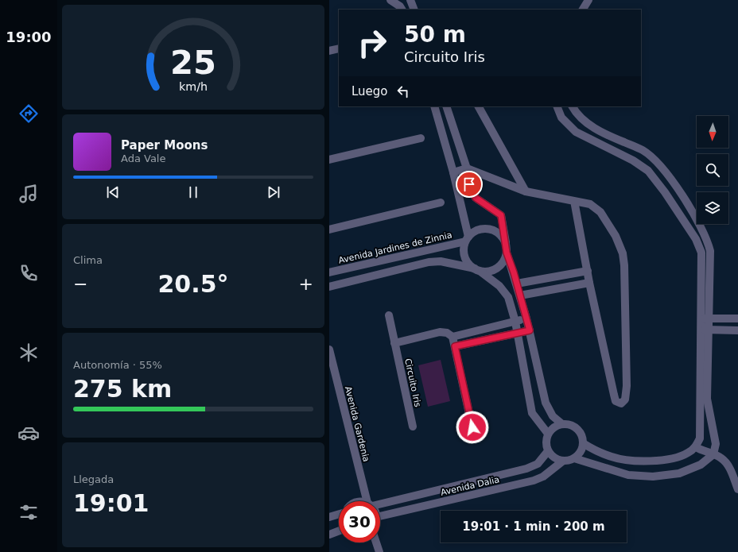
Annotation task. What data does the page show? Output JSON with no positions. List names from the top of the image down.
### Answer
{
  "streets": {
    "street": [
      "Avenida Jardines de Zinnia",
      "Circuito Iris",
      "Avenida Gardenia",
      "Avenida Dalia"
    ]
  },
  "north": "bottom",
  "page": {
    "tabs": "19:00",
    "turn": ["50 m", "Circuito Iris"],
    "then": "Luego",
    "song": ["Paper Moons", "Ada Vale"],
    "tile": [
      "Clima",
      ["Autonomía · 55%", "275 km"],
      ["Llegada", "19:01"]
    ],
    "heat": ["−", "20.5°", "+"],
    "limit": "30",
    "trip": "19:01 · 1 min · 200 m",
    "gauge": ["25", "km/h"]
  }
}
